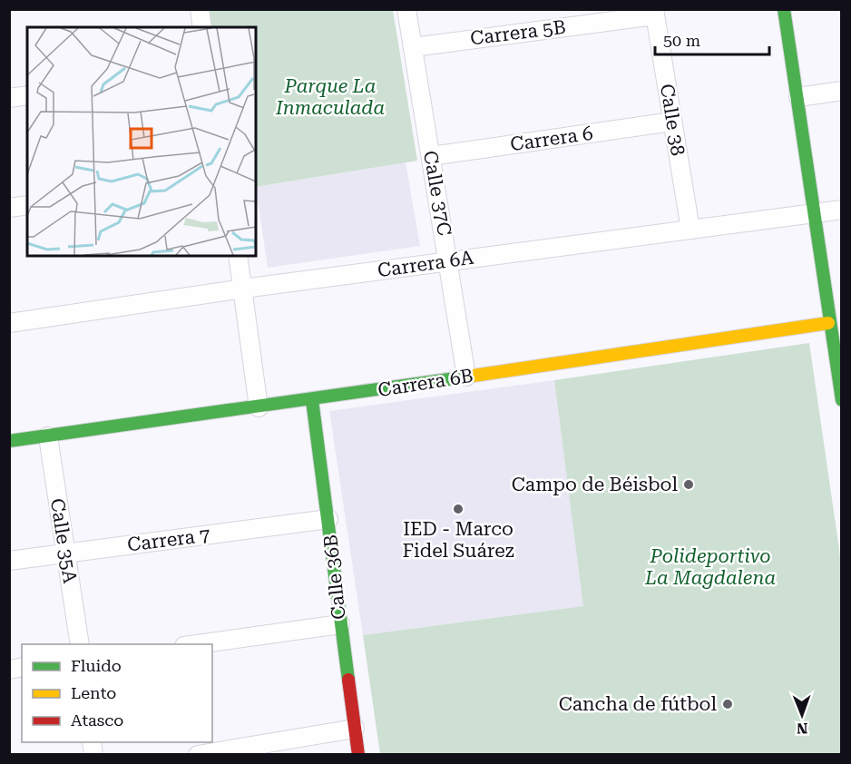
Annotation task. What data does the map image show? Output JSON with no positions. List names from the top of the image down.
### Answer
{
  "streets": {
    "street": [
      "Carrera 5B",
      "Calle 38",
      "Carrera 6",
      "Calle 37C",
      "Carrera 6A",
      "Carrera 6B",
      "Carrera 7",
      "Calle 35A",
      "Calle 36B"
    ]
  },
  "crossings": [
    ["Carrera 5B", "Calle 38"],
    ["Carrera 5B", "Calle 37C"],
    ["Calle 38", "Carrera 6"],
    ["Calle 38", "Carrera 6A"],
    ["Carrera 6", "Calle 37C"],
    ["Calle 37C", "Carrera 6A"],
    ["Calle 37C", "Carrera 6B"],
    ["Carrera 6B", "Calle 35A"],
    ["Carrera 6B", "Calle 36B"],
    ["Carrera 7", "Calle 35A"],
    ["Carrera 7", "Calle 36B"]
  ],
  "parks": ["Parque La Inmaculada", "Polideportivo La Magdalena"],
  "places": ["Campo de Béisbol", "IED - Marco Fidel Suárez", "Cancha de fútbol"],
  "legend": ["Fluido", "Lento", "Atasco"],
  "scale_bar": "50 m",
  "north": "bottom"
}
